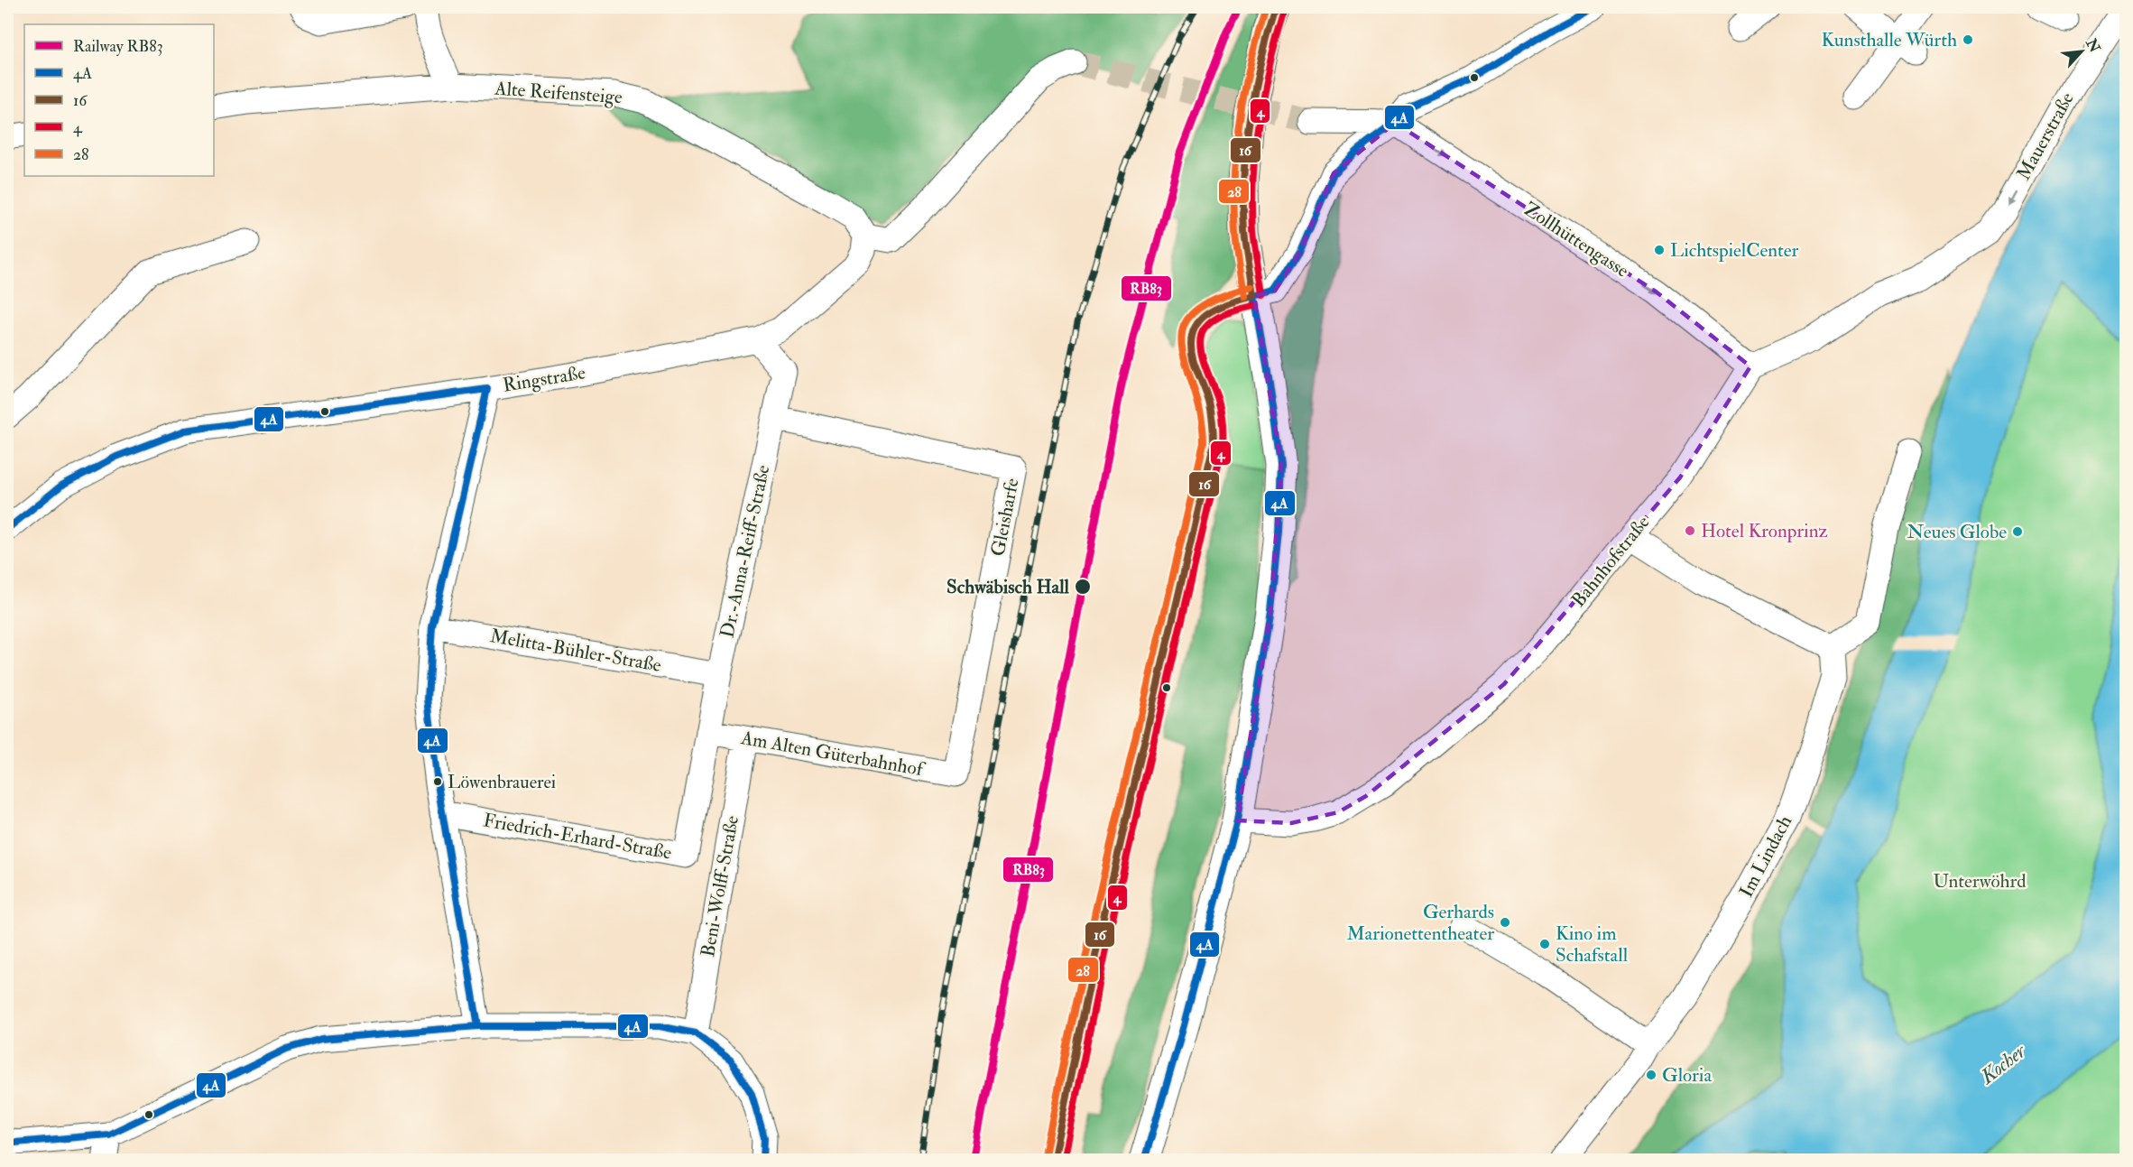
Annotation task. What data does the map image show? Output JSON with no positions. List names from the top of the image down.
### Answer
{
  "streets": {
    "street": [
      "Alte Reifensteige",
      "Mauerstraße",
      "Zollhüttengasse",
      "Ringstraße",
      "Gleisharfe",
      "Dr.-Anna-Reiff-Straße",
      "Bahnhofstraße",
      "Melitta-Bühler-Straße",
      "Am Alten Güterbahnhof",
      "Friedrich-Erhard-Straße",
      "Im Lindach",
      "Beni-Wolff-Straße"
    ]
  },
  "crossings": [
    ["Alte Reifensteige", "Ringstraße"],
    ["Mauerstraße", "Zollhüttengasse"],
    ["Mauerstraße", "Bahnhofstraße"],
    ["Zollhüttengasse", "Bahnhofstraße"],
    ["Ringstraße", "Dr.-Anna-Reiff-Straße"],
    ["Gleisharfe", "Dr.-Anna-Reiff-Straße"],
    ["Gleisharfe", "Am Alten Güterbahnhof"],
    ["Dr.-Anna-Reiff-Straße", "Melitta-Bühler-Straße"],
    ["Dr.-Anna-Reiff-Straße", "Am Alten Güterbahnhof"],
    ["Dr.-Anna-Reiff-Straße", "Friedrich-Erhard-Straße"],
    ["Am Alten Güterbahnhof", "Friedrich-Erhard-Straße"],
    ["Am Alten Güterbahnhof", "Beni-Wolff-Straße"]
  ],
  "one_way": ["Mauerstraße", "Zollhüttengasse"],
  "water": ["Kocher"],
  "parks": ["Unterwöhrd"],
  "places": [
    "Kunsthalle Würth",
    "LichtspielCenter",
    "Hotel Kronprinz",
    "Neues Globe",
    "Schwäbisch Hall",
    "Löwenbrauerei",
    "Gerhards Marionettentheater",
    "Kino im Schafstall",
    "Gloria"
  ],
  "lines": [
    "rail line RB83",
    "transit line 4A",
    "transit line 16",
    "transit line 28",
    "transit line 4"
  ],
  "legend": [
    "Railway RB83",
    "4A",
    "16",
    "4",
    "28"
  ],
  "north": "top right"
}
